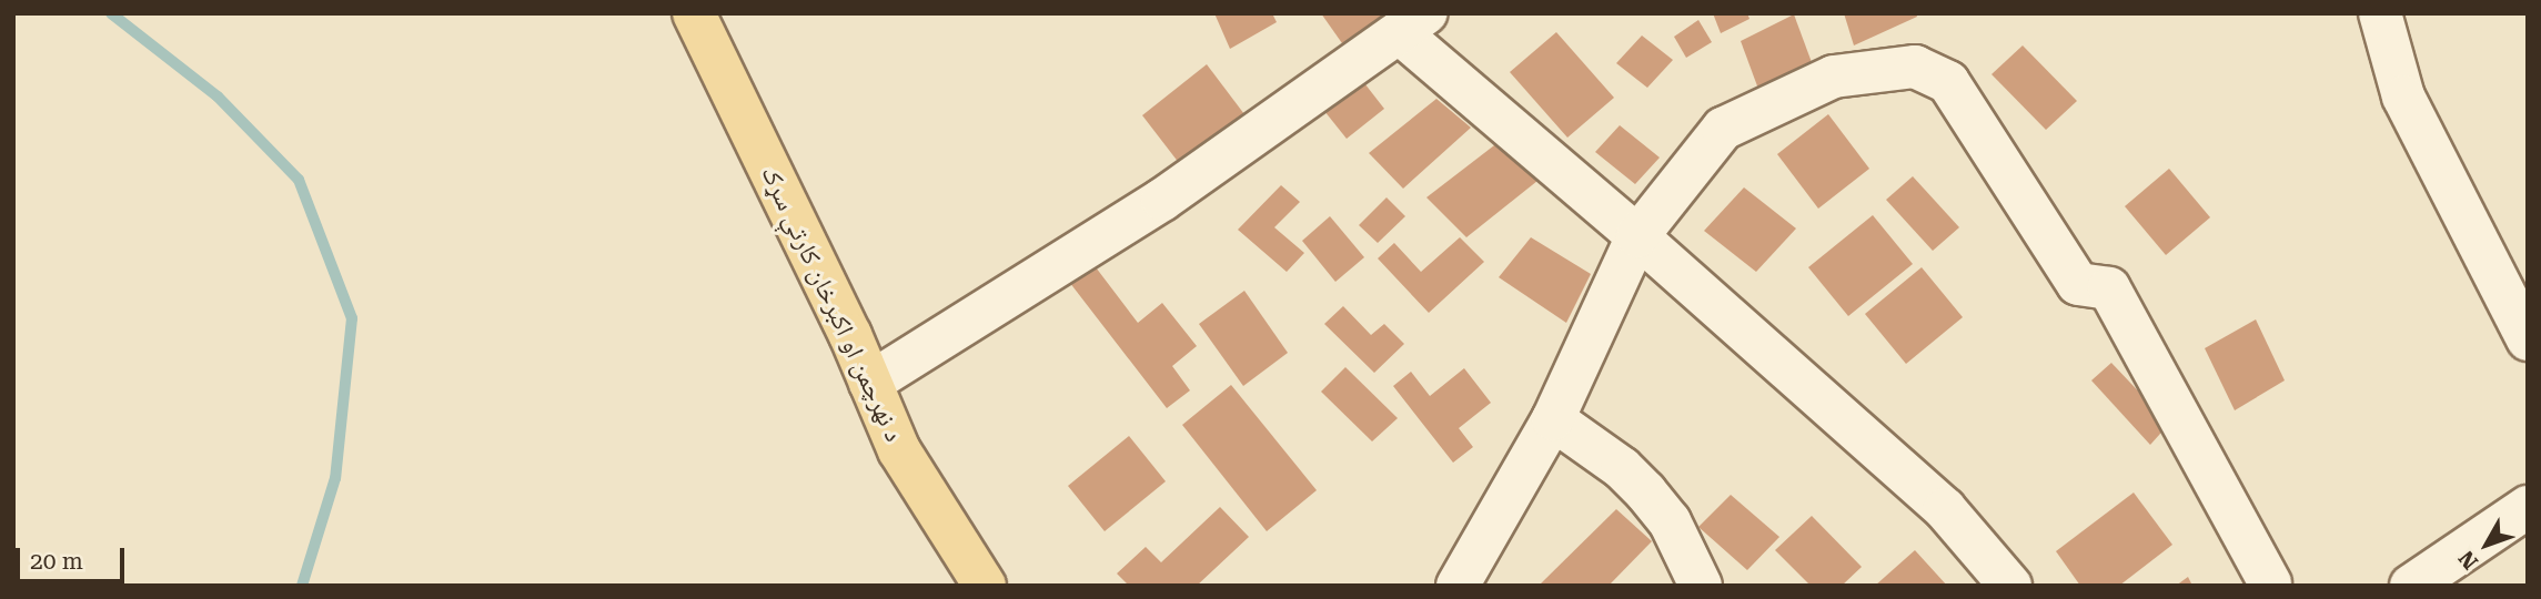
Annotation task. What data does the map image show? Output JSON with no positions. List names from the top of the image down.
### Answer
{
  "streets": {
    "main road": ["د نهرچمن او اکبرخان کارتې سړک"]
  },
  "scale_bar": "20 m",
  "north": "bottom left"
}
